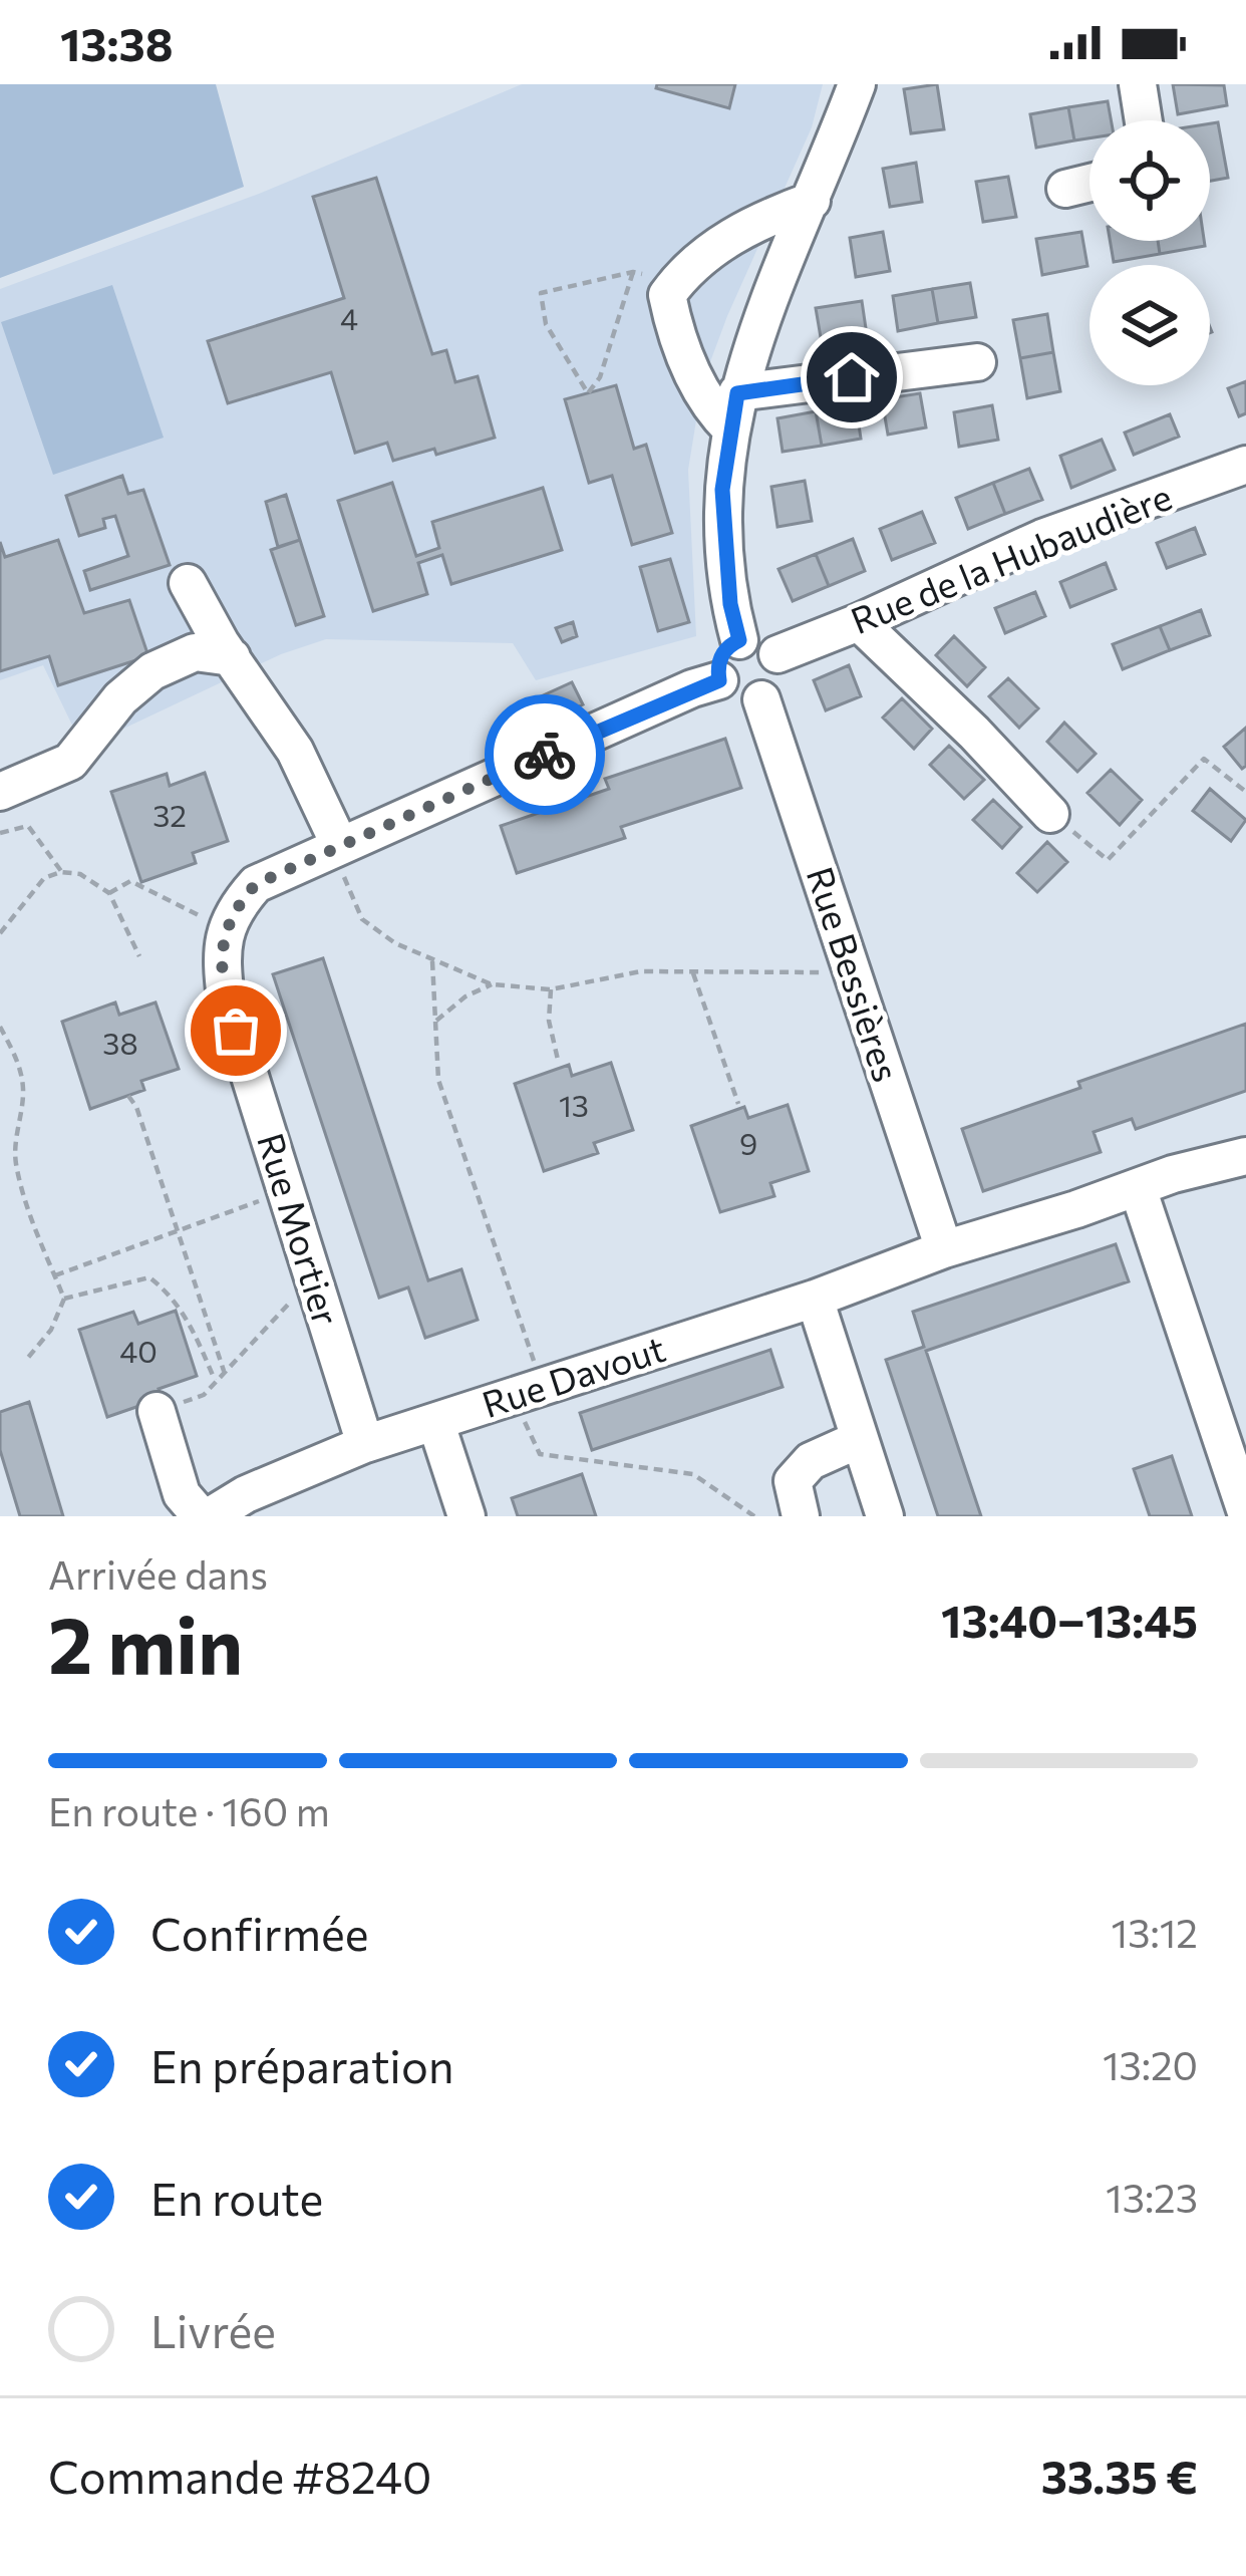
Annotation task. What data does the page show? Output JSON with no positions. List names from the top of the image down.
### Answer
{
  "streets": {
    "street": [
      "Rue de la Hubaudière",
      "Rue Bessières",
      "Rue Mortier",
      "Rue Davout"
    ]
  },
  "crossings": [
    ["Rue de la Hubaudière", "Rue Bessières"],
    ["Rue Bessières", "Rue Davout"],
    ["Rue Mortier", "Rue Davout"]
  ],
  "house_numbers": [
    "4",
    "32",
    "38",
    "13",
    "9",
    "40"
  ],
  "page": {
    "status": "13:38",
    "heading": ["2 min", "Arrivée dans", "13:40–13:45"],
    "panel": ["Commande #8240", "33.35 €"],
    "bar": "En route · 160 m",
    "list": [
      ["Confirmée", "13:12"],
      ["En préparation", "13:20"],
      ["En route", "13:23"],
      "Livrée"
    ]
  }
}
